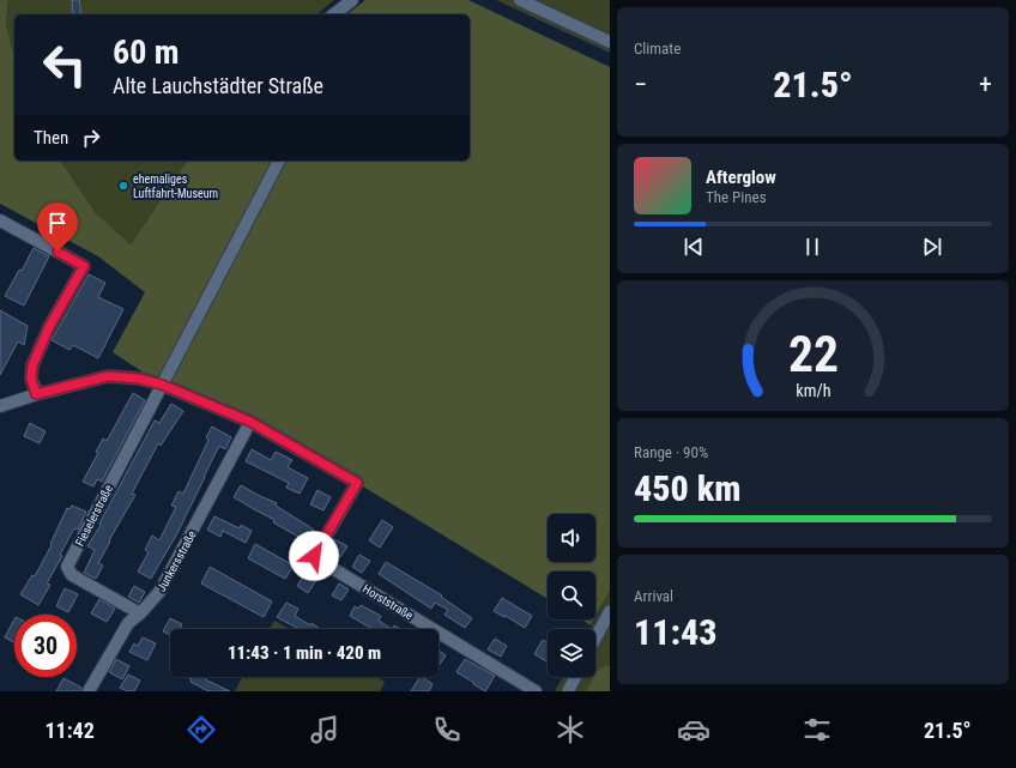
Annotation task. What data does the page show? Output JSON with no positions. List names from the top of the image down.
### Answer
{
  "streets": {
    "street": ["Fieselerstraße", "Junkersstraße", "Horststraße"]
  },
  "crossings": [
    ["Fieselerstraße", "Junkersstraße"],
    ["Junkersstraße", "Horststraße"]
  ],
  "places": ["ehemaliges Luftfahrt-Museum"],
  "page": {
    "tile": [
      "Climate",
      ["Range · 90%", "450 km"],
      ["Arrival", "11:43"]
    ],
    "turn": ["60 m", "Alte Lauchstädter Straße"],
    "heat": ["−", "21.5°", "+"],
    "then": "Then",
    "song": ["Afterglow", "The Pines"],
    "limit": "30",
    "trip": "11:43 · 1 min · 420 m",
    "tabs": ["11:42", "21.5°"],
    "gauge": ["22", "km/h"]
  }
}
